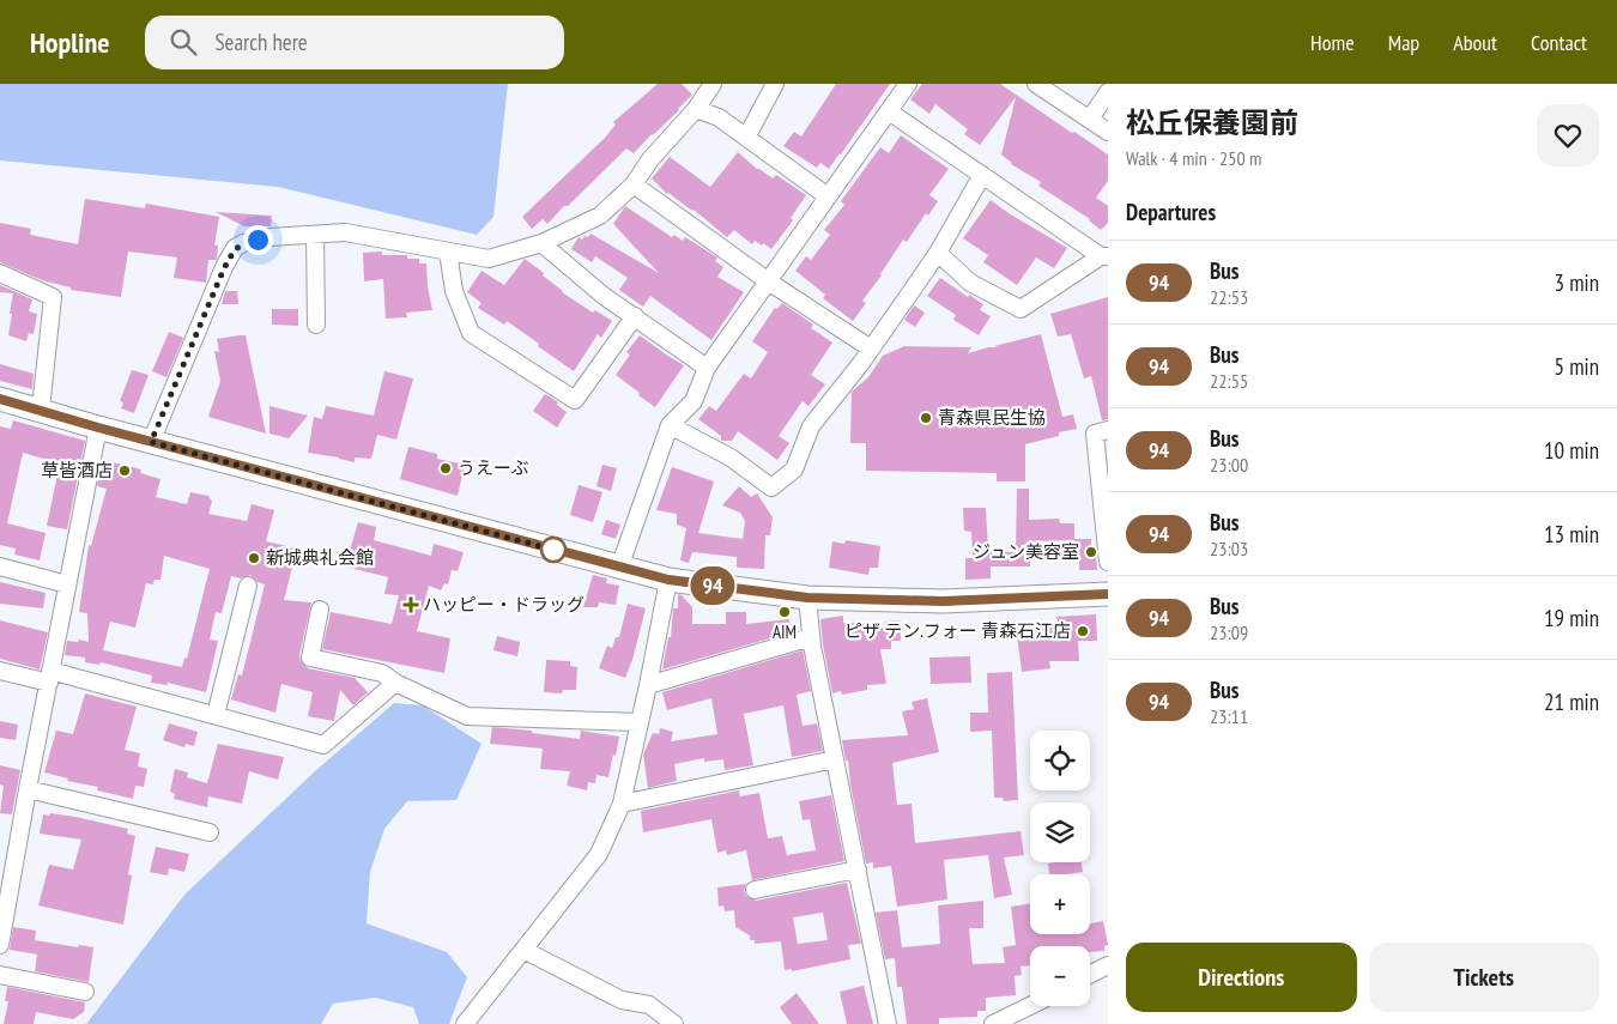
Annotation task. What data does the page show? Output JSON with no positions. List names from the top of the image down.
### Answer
{
  "places": {
    "other": [
      "青森県民生協",
      "うえーぶ",
      "草皆酒店",
      "ジュン美容室",
      "新城典礼会館",
      "AIM",
      "ピザ テン.フォー 青森石江店"
    ],
    "health": ["ハッピー・ドラッグ"]
  },
  "lines": ["bus line 94"],
  "page": {
    "header": "Hopline",
    "search": "Search here",
    "nav": [
      "Home",
      "Map",
      "About",
      "Contact"
    ],
    "on_map": "94",
    "heading": [
      ["松丘保養園前", "Walk · 4 min · 250 m"],
      "Departures"
    ],
    "list": [
      {
        "mark": "94",
        "name": "Bus",
        "note": "22:53",
        "value": "3 min"
      },
      {
        "mark": "94",
        "name": "Bus",
        "note": "22:55",
        "value": "5 min"
      },
      {
        "mark": "94",
        "name": "Bus",
        "note": "23:00",
        "value": "10 min"
      },
      {
        "mark": "94",
        "name": "Bus",
        "note": "23:03",
        "value": "13 min"
      },
      {
        "mark": "94",
        "name": "Bus",
        "note": "23:09",
        "value": "19 min"
      },
      {
        "mark": "94",
        "name": "Bus",
        "note": "23:11",
        "value": "21 min"
      }
    ],
    "map_buttons": ["+", "−"],
    "buttons": ["Directions", "Tickets"]
  }
}
